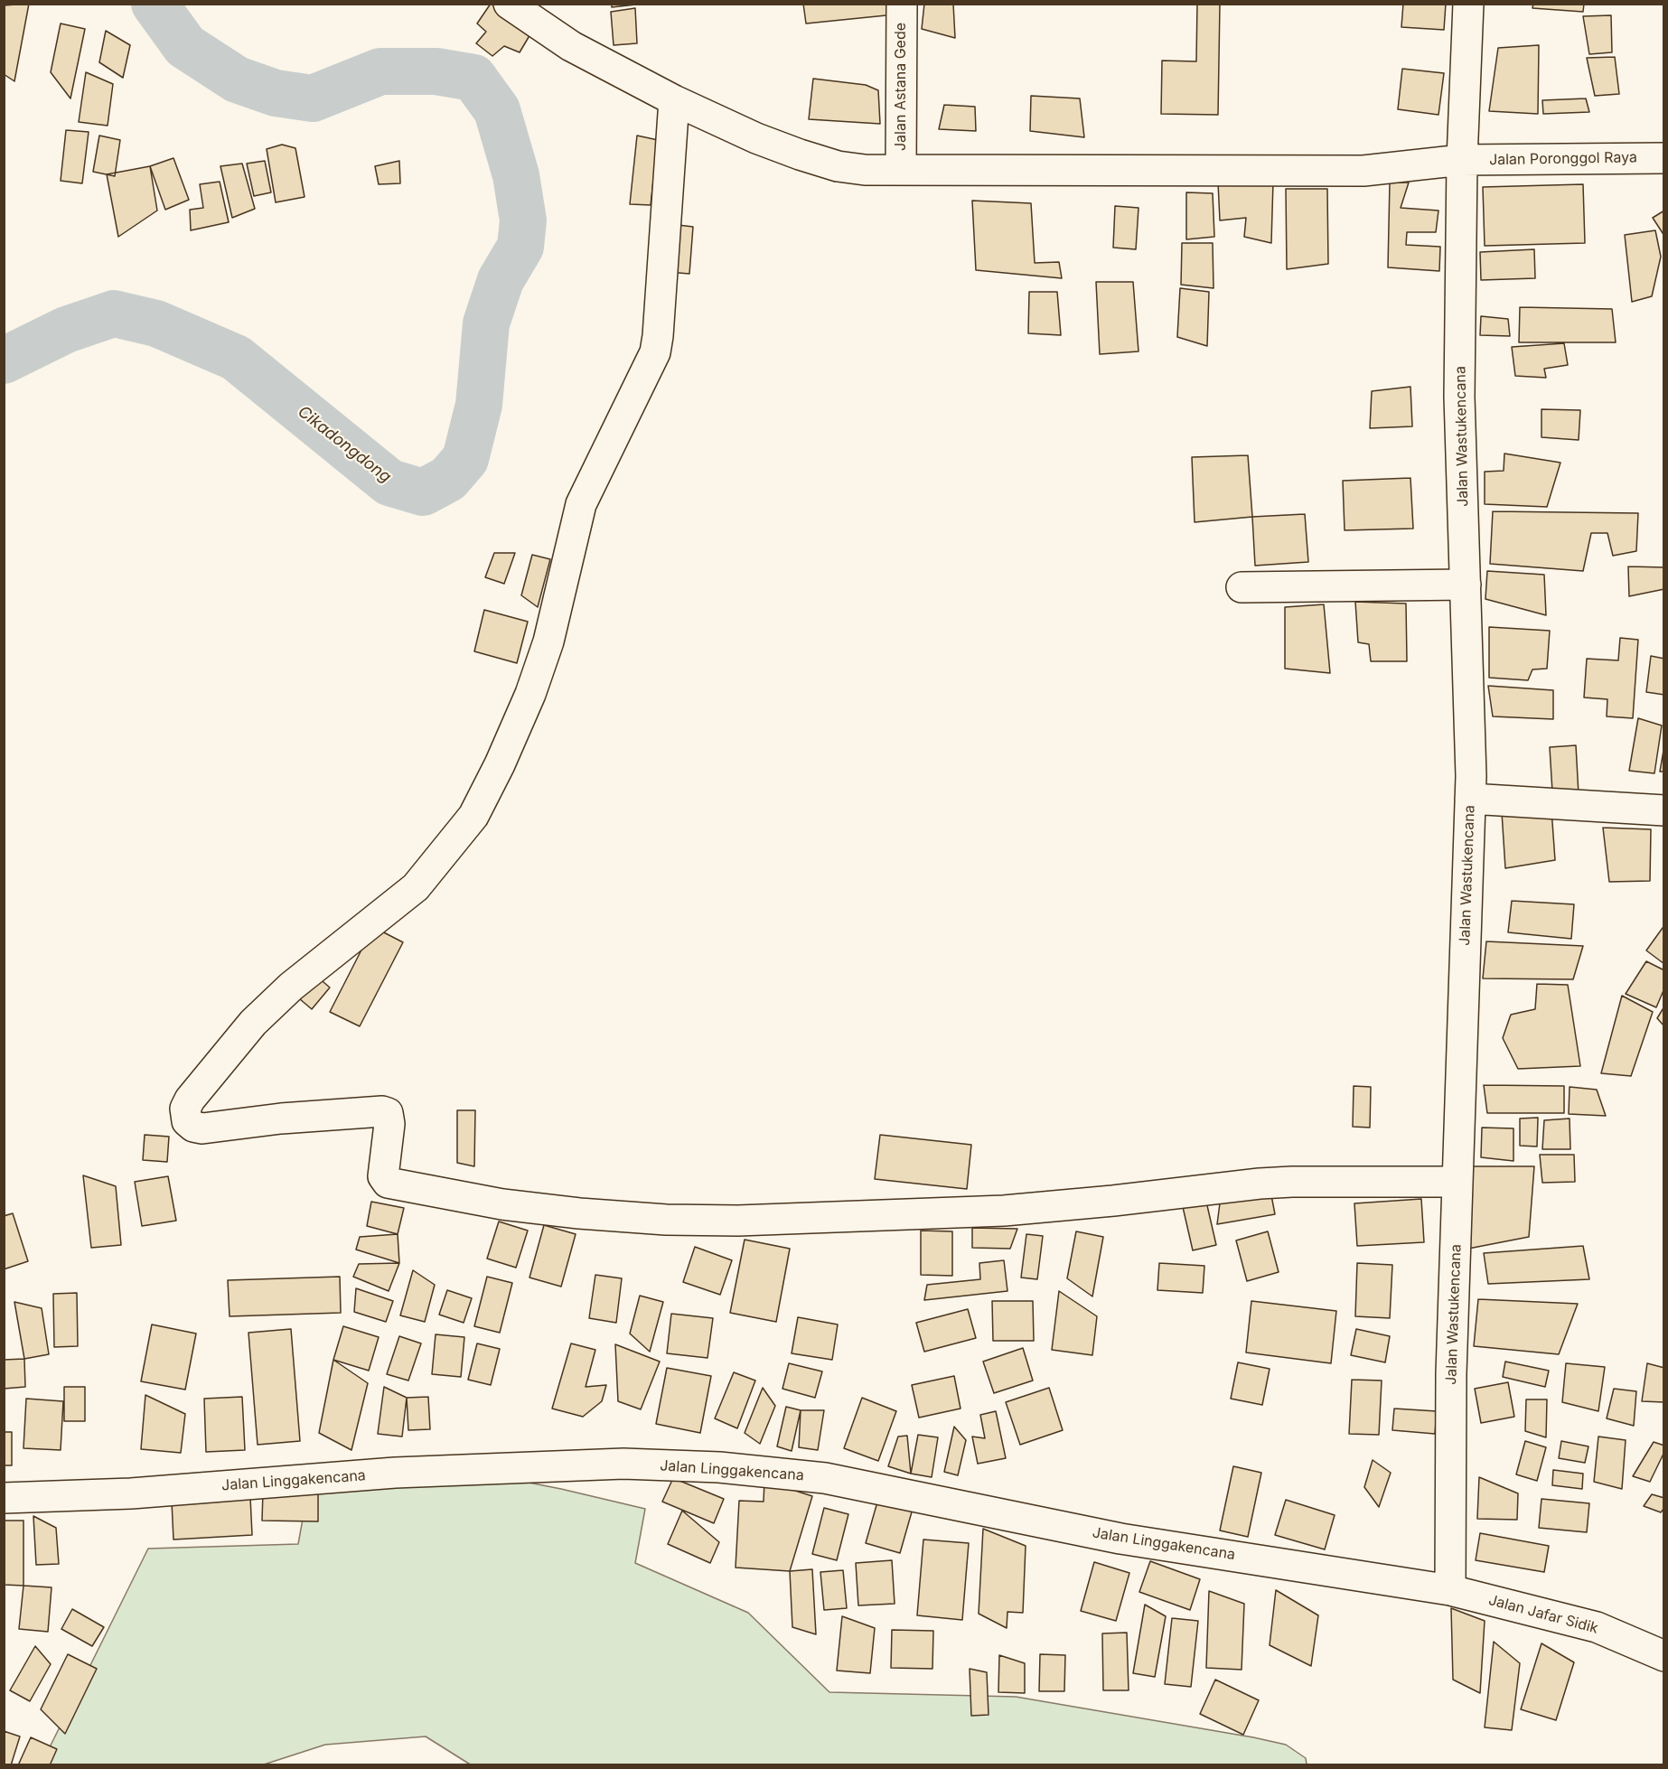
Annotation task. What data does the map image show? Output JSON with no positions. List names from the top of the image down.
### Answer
{
  "streets": {
    "street": [
      "Jalan Astana Gede",
      "Jalan Poronggol Raya",
      "Jalan Wastukencana",
      "Jalan Linggakencana",
      "Jalan Jafar Sidik"
    ]
  },
  "crossings": [
    ["Jalan Astana Gede", "Jalan Poronggol Raya"],
    ["Jalan Poronggol Raya", "Jalan Wastukencana"],
    ["Jalan Wastukencana", "Jalan Linggakencana"],
    ["Jalan Wastukencana", "Jalan Jafar Sidik"],
    ["Jalan Linggakencana", "Jalan Jafar Sidik"]
  ],
  "water": ["Cikadongdong"]
}
